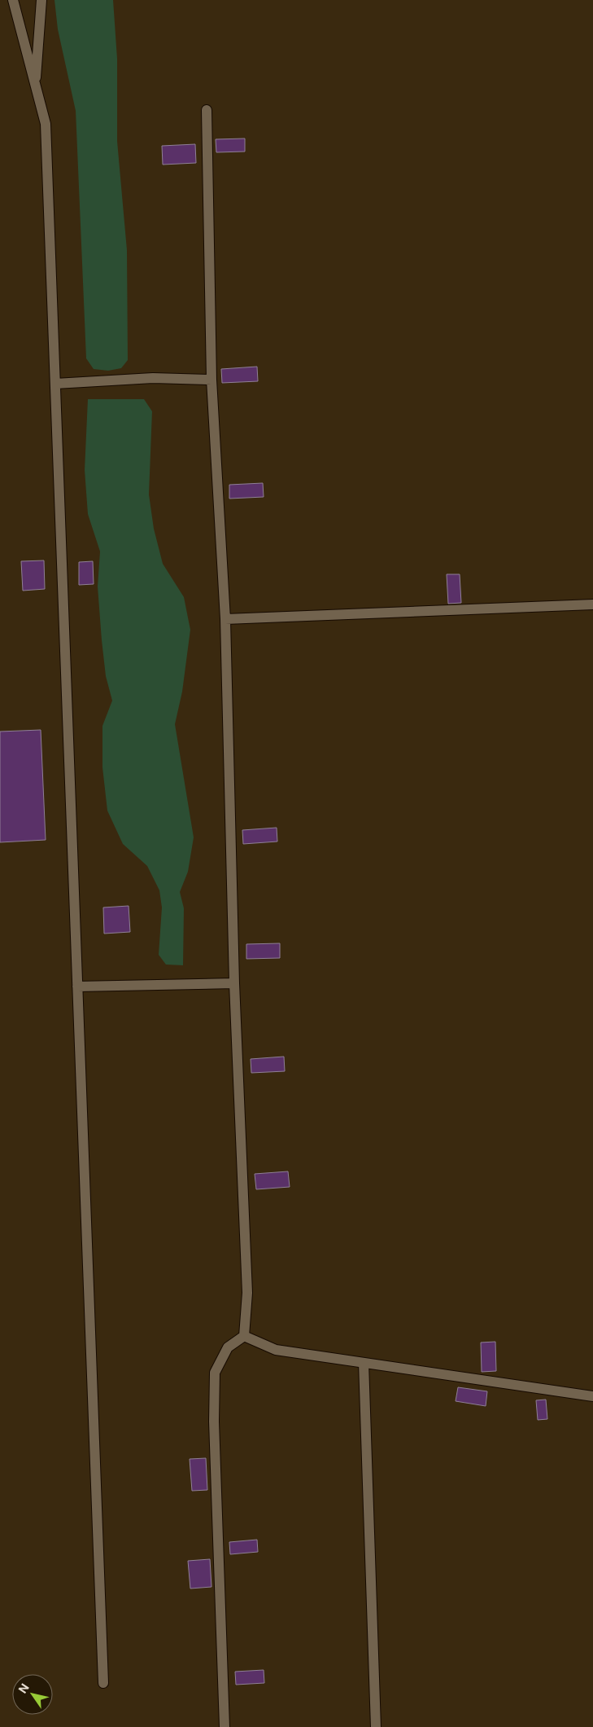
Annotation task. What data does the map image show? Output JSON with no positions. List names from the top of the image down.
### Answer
{
  "north": "top left"
}
